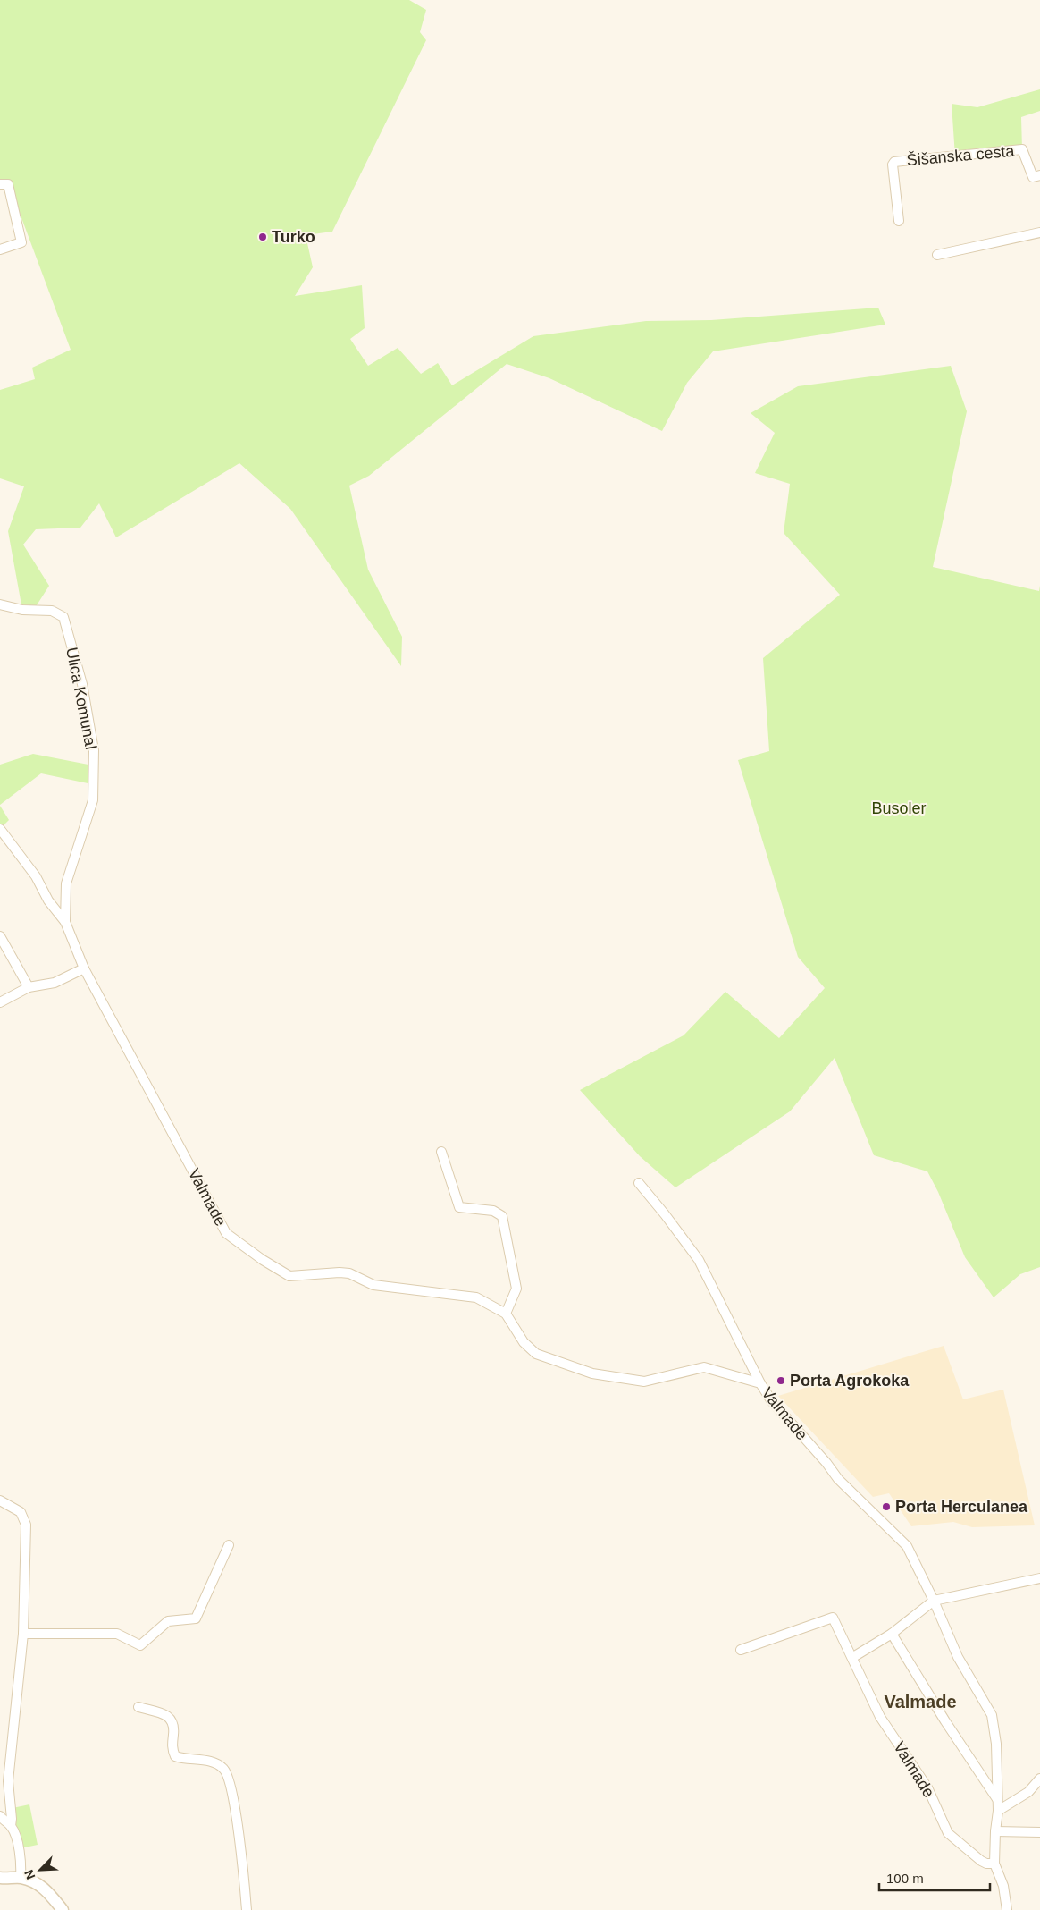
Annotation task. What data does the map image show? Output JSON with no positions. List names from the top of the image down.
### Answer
{
  "streets": {
    "street": ["Šišanska cesta", "Ulica Komunal", "Valmade"]
  },
  "crossings": [
    ["Ulica Komunal", "Valmade"]
  ],
  "districts": ["Valmade"],
  "parks": ["Busoler"],
  "places": ["Turko", "Porta Agrokoka", "Porta Herculanea"],
  "scale_bar": "100 m",
  "north": "bottom left"
}
